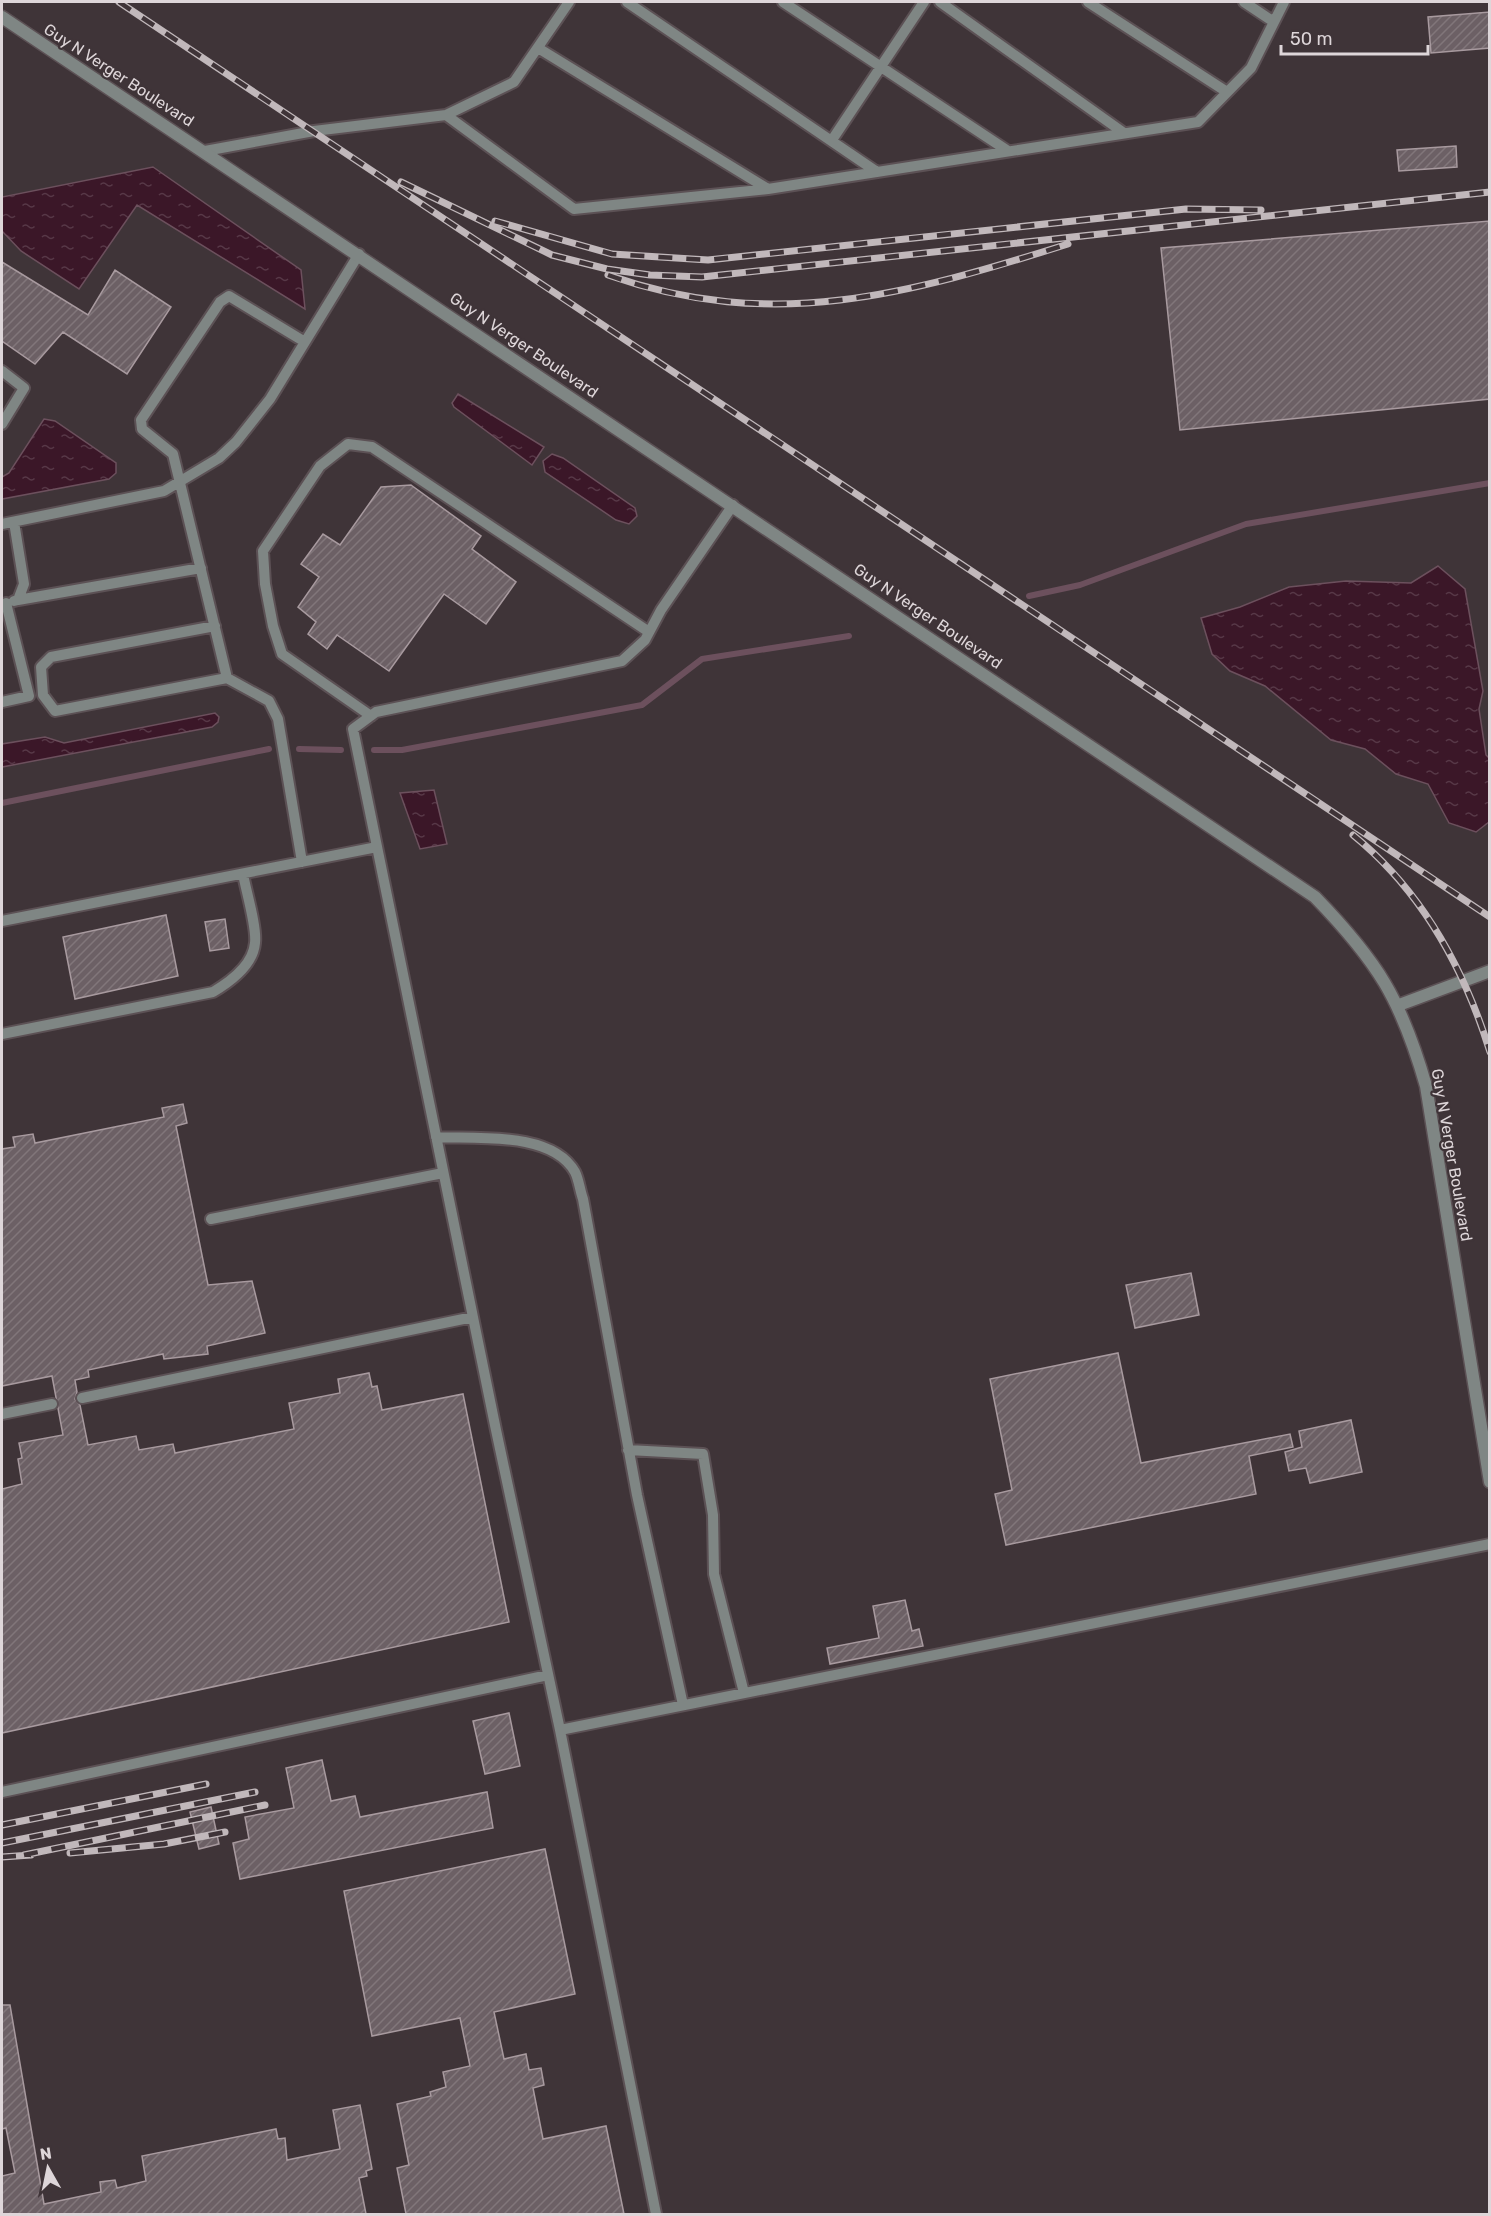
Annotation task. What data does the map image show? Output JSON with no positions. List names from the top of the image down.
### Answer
{
  "streets": {
    "street": ["Guy N Verger Boulevard"]
  },
  "scale_bar": "50 m",
  "north": "top"
}
